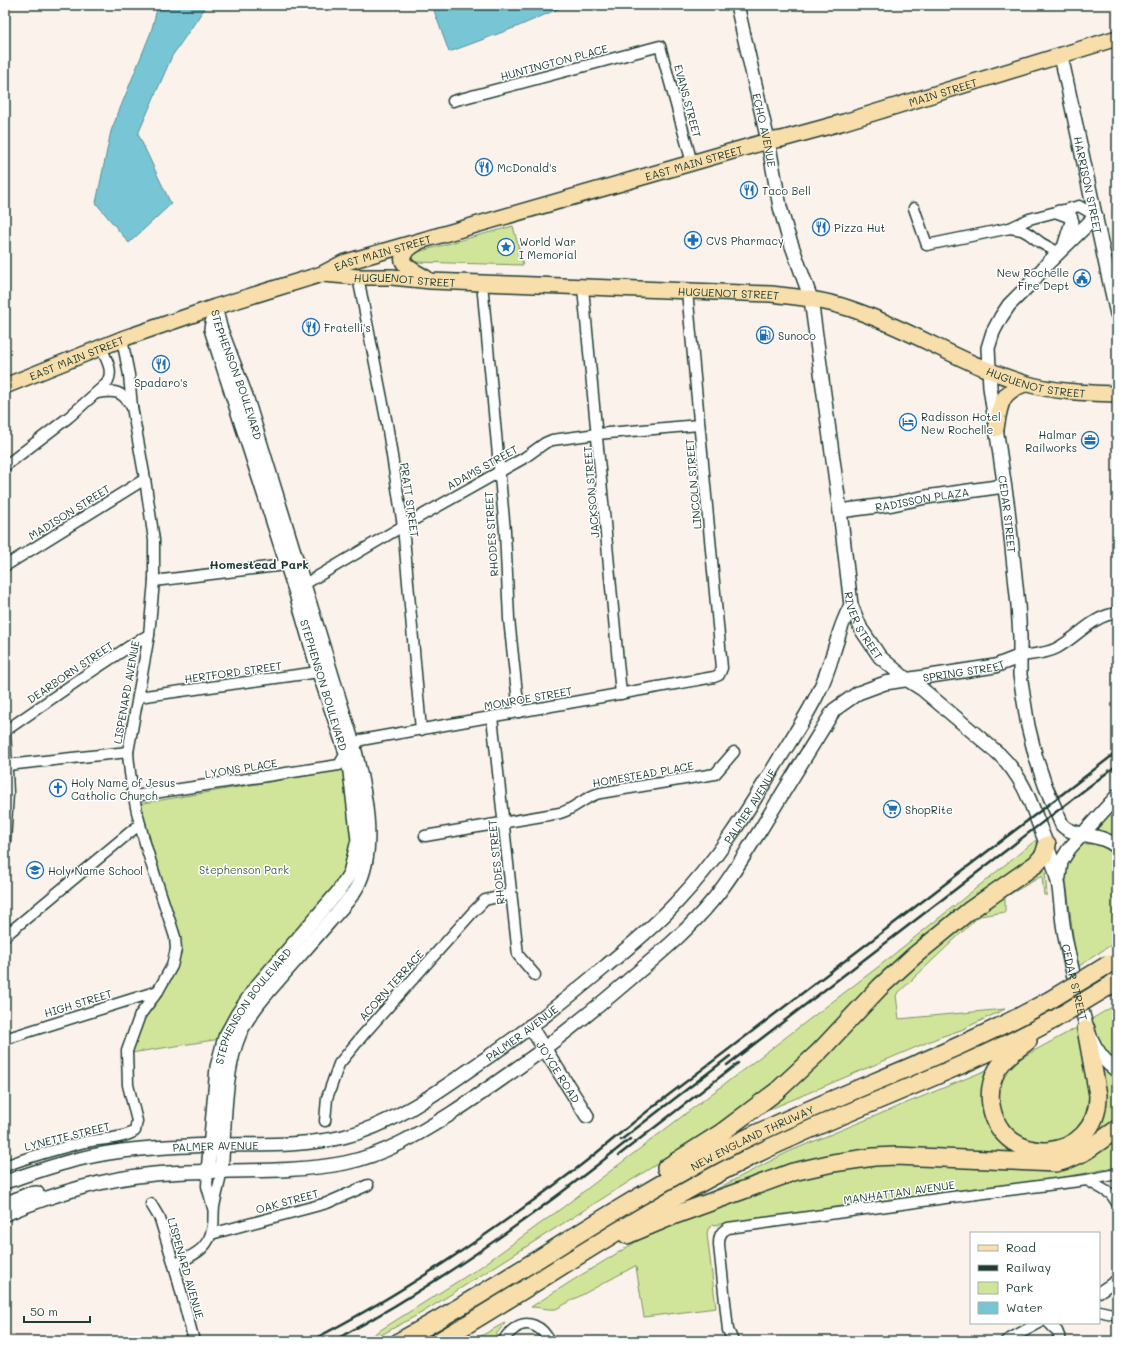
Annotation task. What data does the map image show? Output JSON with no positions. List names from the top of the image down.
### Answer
{
  "streets": {
    "highway": ["NEW ENGLAND THRUWAY"],
    "main road": ["MAIN STREET", "EAST MAIN STREET", "HUGUENOT STREET"],
    "street": [
      "HUNTINGTON PLACE",
      "EVANS STREET",
      "ECHO AVENUE",
      "HARRISON STREET",
      "STEPHENSON BOULEVARD",
      "ADAMS STREET",
      "LINCOLN STREET",
      "JACKSON STREET",
      "RADISSON PLAZA",
      "PRATT STREET",
      "MADISON STREET",
      "CEDAR STREET",
      "RHODES STREET",
      "RIVER STREET",
      "SPRING STREET",
      "DEARBORN STREET",
      "HERTFORD STREET",
      "LISPENARD AVENUE",
      "MONROE STREET",
      "LYONS PLACE",
      "HOMESTEAD PLACE",
      "PALMER AVENUE",
      "ACORN TERRACE",
      "HIGH STREET",
      "JOYCE ROAD",
      "LYNETTE STREET",
      "MANHATTAN AVENUE",
      "OAK STREET"
    ]
  },
  "crossings": [
    ["HUNTINGTON PLACE", "EVANS STREET"],
    ["MAIN STREET", "ECHO AVENUE"],
    ["MAIN STREET", "EAST MAIN STREET"],
    ["MAIN STREET", "HARRISON STREET"],
    ["EVANS STREET", "EAST MAIN STREET"],
    ["ECHO AVENUE", "EAST MAIN STREET"],
    ["ECHO AVENUE", "HUGUENOT STREET"],
    ["ECHO AVENUE", "RIVER STREET"],
    ["EAST MAIN STREET", "HUGUENOT STREET"],
    ["EAST MAIN STREET", "STEPHENSON BOULEVARD"],
    ["EAST MAIN STREET", "LISPENARD AVENUE"],
    ["HARRISON STREET", "CEDAR STREET"],
    ["HUGUENOT STREET", "LINCOLN STREET"],
    ["HUGUENOT STREET", "JACKSON STREET"],
    ["HUGUENOT STREET", "PRATT STREET"],
    ["HUGUENOT STREET", "CEDAR STREET"],
    ["HUGUENOT STREET", "RHODES STREET"],
    ["HUGUENOT STREET", "RIVER STREET"],
    ["STEPHENSON BOULEVARD", "ADAMS STREET"],
    ["STEPHENSON BOULEVARD", "HERTFORD STREET"],
    ["STEPHENSON BOULEVARD", "LISPENARD AVENUE"],
    ["STEPHENSON BOULEVARD", "MONROE STREET"],
    ["STEPHENSON BOULEVARD", "LYONS PLACE"],
    ["STEPHENSON BOULEVARD", "PALMER AVENUE"],
    ["STEPHENSON BOULEVARD", "OAK STREET"],
    ["ADAMS STREET", "LINCOLN STREET"],
    ["ADAMS STREET", "JACKSON STREET"],
    ["ADAMS STREET", "PRATT STREET"],
    ["ADAMS STREET", "RHODES STREET"],
    ["LINCOLN STREET", "MONROE STREET"],
    ["JACKSON STREET", "MONROE STREET"],
    ["RADISSON PLAZA", "CEDAR STREET"],
    ["RADISSON PLAZA", "RIVER STREET"],
    ["PRATT STREET", "MONROE STREET"],
    ["MADISON STREET", "LISPENARD AVENUE"],
    ["CEDAR STREET", "RIVER STREET"],
    ["CEDAR STREET", "SPRING STREET"],
    ["RHODES STREET", "MONROE STREET"],
    ["RHODES STREET", "HOMESTEAD PLACE"],
    ["RHODES STREET", "ACORN TERRACE"],
    ["RIVER STREET", "SPRING STREET"],
    ["RIVER STREET", "PALMER AVENUE"],
    ["SPRING STREET", "PALMER AVENUE"],
    ["DEARBORN STREET", "LISPENARD AVENUE"],
    ["HERTFORD STREET", "LISPENARD AVENUE"],
    ["LISPENARD AVENUE", "LYONS PLACE"],
    ["LISPENARD AVENUE", "HIGH STREET"],
    ["LISPENARD AVENUE", "LYNETTE STREET"],
    ["MONROE STREET", "LYONS PLACE"],
    ["PALMER AVENUE", "JOYCE ROAD"]
  ],
  "districts": ["Homestead Park"],
  "parks": ["Stephenson Park"],
  "places": {
    "restaurant": [
      "McDonald's",
      "Taco Bell",
      "Pizza Hut",
      "Fratelli's",
      "Spadaro's"
    ],
    "pharmacy": ["CVS Pharmacy"],
    "place": ["World War I Memorial"],
    "public building": ["New Rochelle Fire Dept"],
    "fuel station": ["Sunoco"],
    "hotel": ["Radisson Hotel New Rochelle"],
    "office": ["Halmar Railworks"],
    "church": ["Holy Name of Jesus Catholic Church"],
    "supermarket": ["ShopRite"],
    "school or university": ["Holy Name School"]
  },
  "legend": [
    "Road",
    "Railway",
    "Park",
    "Water"
  ],
  "scale_bar": "50 m"
}
